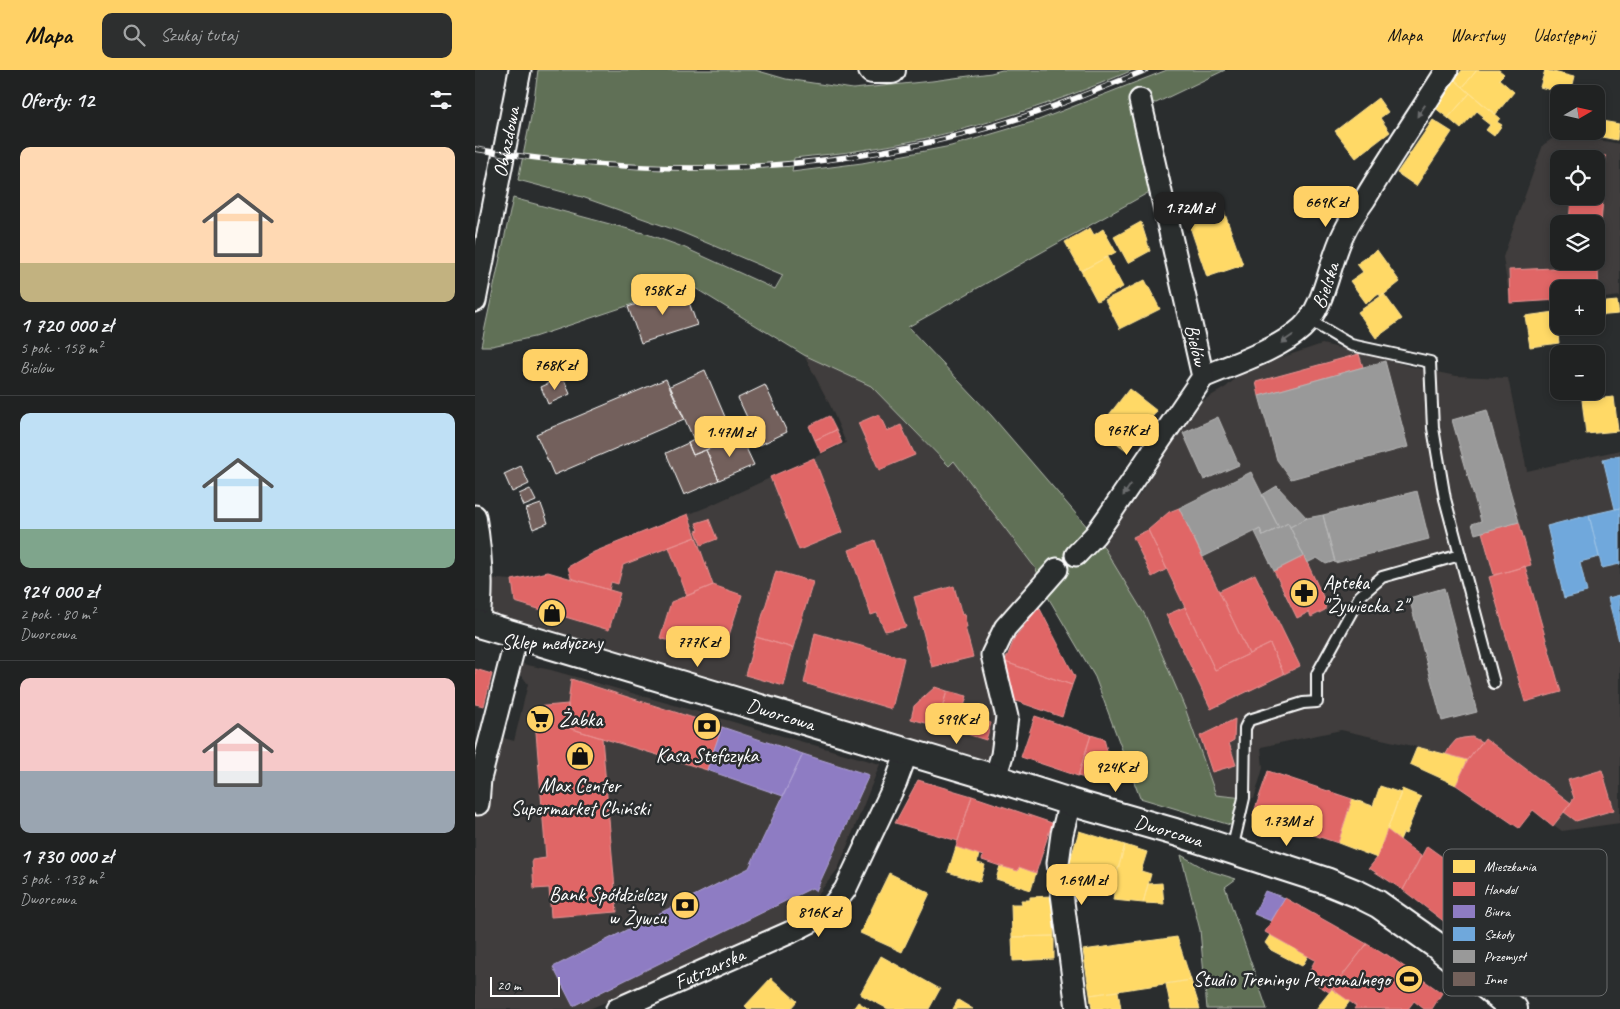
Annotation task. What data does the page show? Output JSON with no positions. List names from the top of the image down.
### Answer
{
  "streets": {
    "street": [
      "Objazdowa",
      "Bielska",
      "Bielów",
      "Dworcowa",
      "Futrzarska"
    ]
  },
  "crossings": [
    ["Bielska", "Bielów"],
    ["Dworcowa", "Futrzarska"]
  ],
  "one_way": ["Bielska", "Bielów"],
  "places": {
    "pharmacy": ["Apteka \"Żywiecka 2\""],
    "shop": ["Sklep medyczny", "Max Center Supermarket Chiński"],
    "supermarket": ["Żabka"],
    "bank": ["Kasa Stefczyka", "Bank Spółdzielczy w Żywcu"],
    "sports": ["Studio Treningu Personalnego"]
  },
  "legend": [
    "Mieszkania",
    "Handel",
    "Biura",
    "Szkoły",
    "Przemysł",
    "Inne"
  ],
  "scale_bar": "20 m",
  "north": "right",
  "page": {
    "header": "Mapa",
    "search": "Szukaj tutaj",
    "nav": ["Mapa", "Warstwy", "Udostępnij"],
    "heading": "Oferty: 12",
    "map_buttons": ["+", "−"],
    "list": [
      {
        "name": "1 720 000 zł",
        "note": "5 pok. · 158 m² · Bielów"
      },
      {
        "name": "924 000 zł",
        "note": "2 pok. · 80 m² · Dworcowa"
      },
      {
        "name": "1 730 000 zł",
        "note": "5 pok. · 138 m² · Dworcowa"
      }
    ],
    "price": [
      "669K zł",
      "1.72M zł",
      "958K zł",
      "768K zł",
      "967K zł",
      "1.47M zł",
      "777K zł",
      "599K zł",
      "924K zł",
      "1.73M zł",
      "1.69M zł",
      "816K zł"
    ],
    "scale": "20 m"
  }
}
